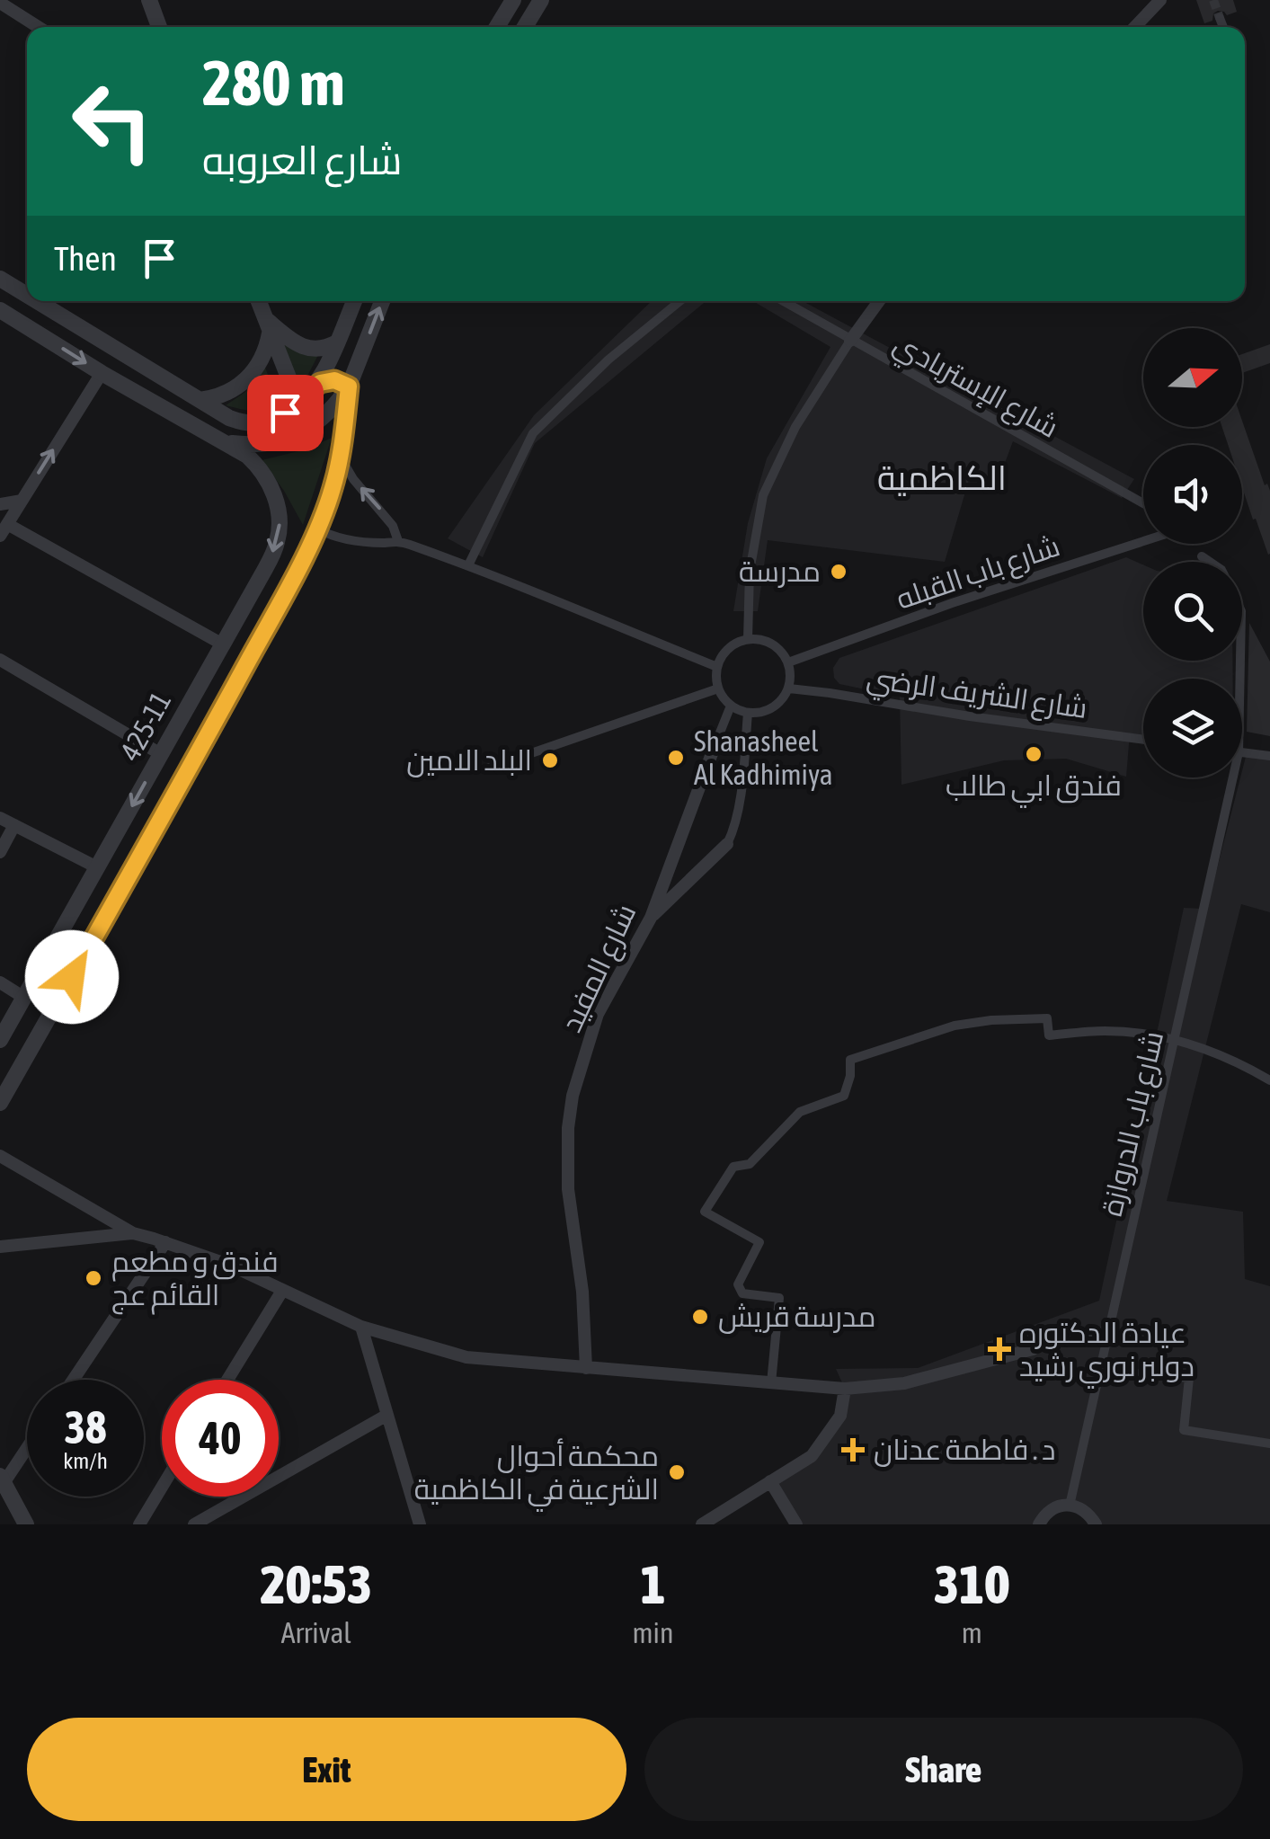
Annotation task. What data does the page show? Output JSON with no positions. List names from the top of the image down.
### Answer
{
  "streets": {
    "street": [
      "شارع الإستربادي",
      "شارع باب القبله",
      "شارع الشريف الرضي",
      "425-11",
      "شارع المفيد",
      "شارع باب الدروازة"
    ]
  },
  "crossings": [
    ["شارع باب القبله", "شارع الشريف الرضي"],
    ["شارع باب القبله", "شارع المفيد"],
    ["شارع الشريف الرضي", "شارع المفيد"]
  ],
  "districts": ["الكاظمية"],
  "places": {
    "other": [
      "مدرسة",
      "فندق ابي طالب",
      "Shanasheel Al Kadhimiya",
      "البلد الامين",
      "فندق و مطعم القائم عج",
      "مدرسة قريش",
      "محكمة أحوال الشرعية في الكاظمية"
    ],
    "health": ["عيادة الدكتوره دولبر نوري رشيد", "د . فاطمة عدنان"]
  },
  "north": "right",
  "page": {
    "turn": ["280 m", "شارع العروبه"],
    "then": "Then",
    "speed": "38 km/h",
    "limit": "40",
    "eta": [
      "20:53",
      "Arrival",
      "1",
      "min",
      "310",
      "m"
    ],
    "buttons": ["Exit", "Share"]
  }
}
